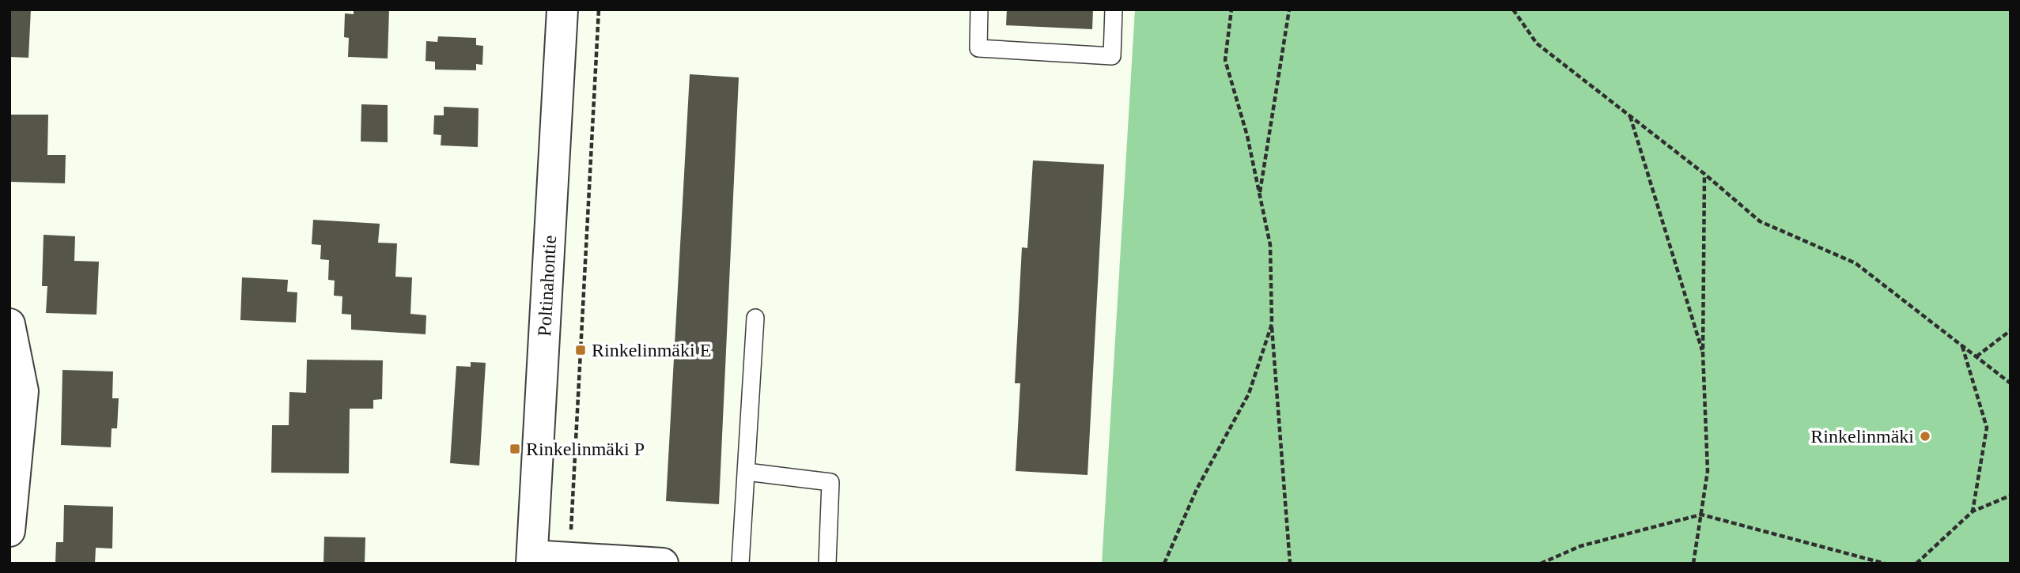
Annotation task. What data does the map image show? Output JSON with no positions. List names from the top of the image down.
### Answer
{
  "streets": {
    "street": ["Poltinahontie"]
  },
  "places": {
    "transit": ["Rinkelinmäki E", "Rinkelinmäki P"],
    "other": ["Rinkelinmäki"]
  }
}
